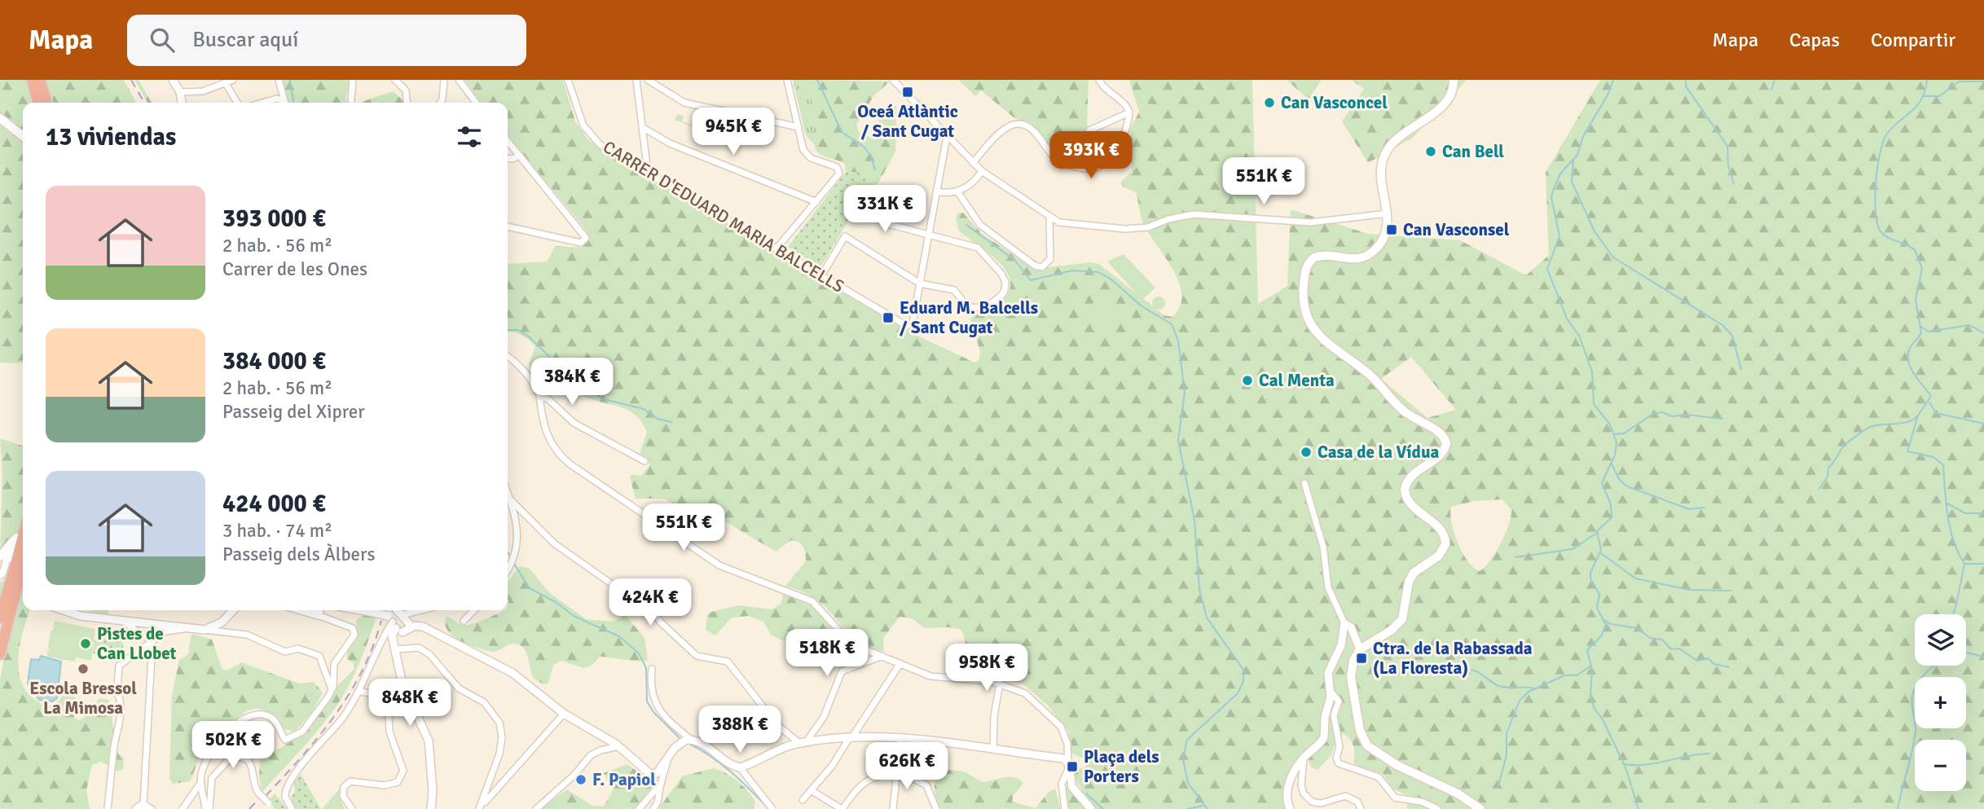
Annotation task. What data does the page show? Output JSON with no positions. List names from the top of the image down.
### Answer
{
  "streets": {
    "street": ["CARRER D'EDUARD MARIA BALCELLS"]
  },
  "places": {
    "transit": [
      "Oceá Atlàntic / Sant Cugat",
      "Can Vasconsel",
      "Eduard M. Balcells / Sant Cugat",
      "Ctra. de la Rabassada (La Floresta)",
      "Plaça dels Porters"
    ],
    "other": [
      "Can Vasconcel",
      "Can Bell",
      "Cal Menta",
      "Casa de la Vídua",
      "Pistes de Can Llobet",
      "Escola Bressol La Mimosa",
      "F. Papiol"
    ]
  },
  "page": {
    "header": "Mapa",
    "search": "Buscar aquí",
    "nav": ["Mapa", "Capas", "Compartir"],
    "heading": "13 viviendas",
    "price": [
      "945K €",
      "393K €",
      "551K €",
      "331K €",
      "384K €",
      "551K €",
      "424K €",
      "518K €",
      "958K €",
      "848K €",
      "388K €",
      "502K €",
      "626K €"
    ],
    "list": [
      {
        "name": "393 000 €",
        "note": "2 hab. · 56 m² · Carrer de les Ones"
      },
      {
        "name": "384 000 €",
        "note": "2 hab. · 56 m² · Passeig del Xiprer"
      },
      {
        "name": "424 000 €",
        "note": "3 hab. · 74 m² · Passeig dels Àlbers"
      }
    ],
    "map_buttons": ["+", "−"]
  }
}
